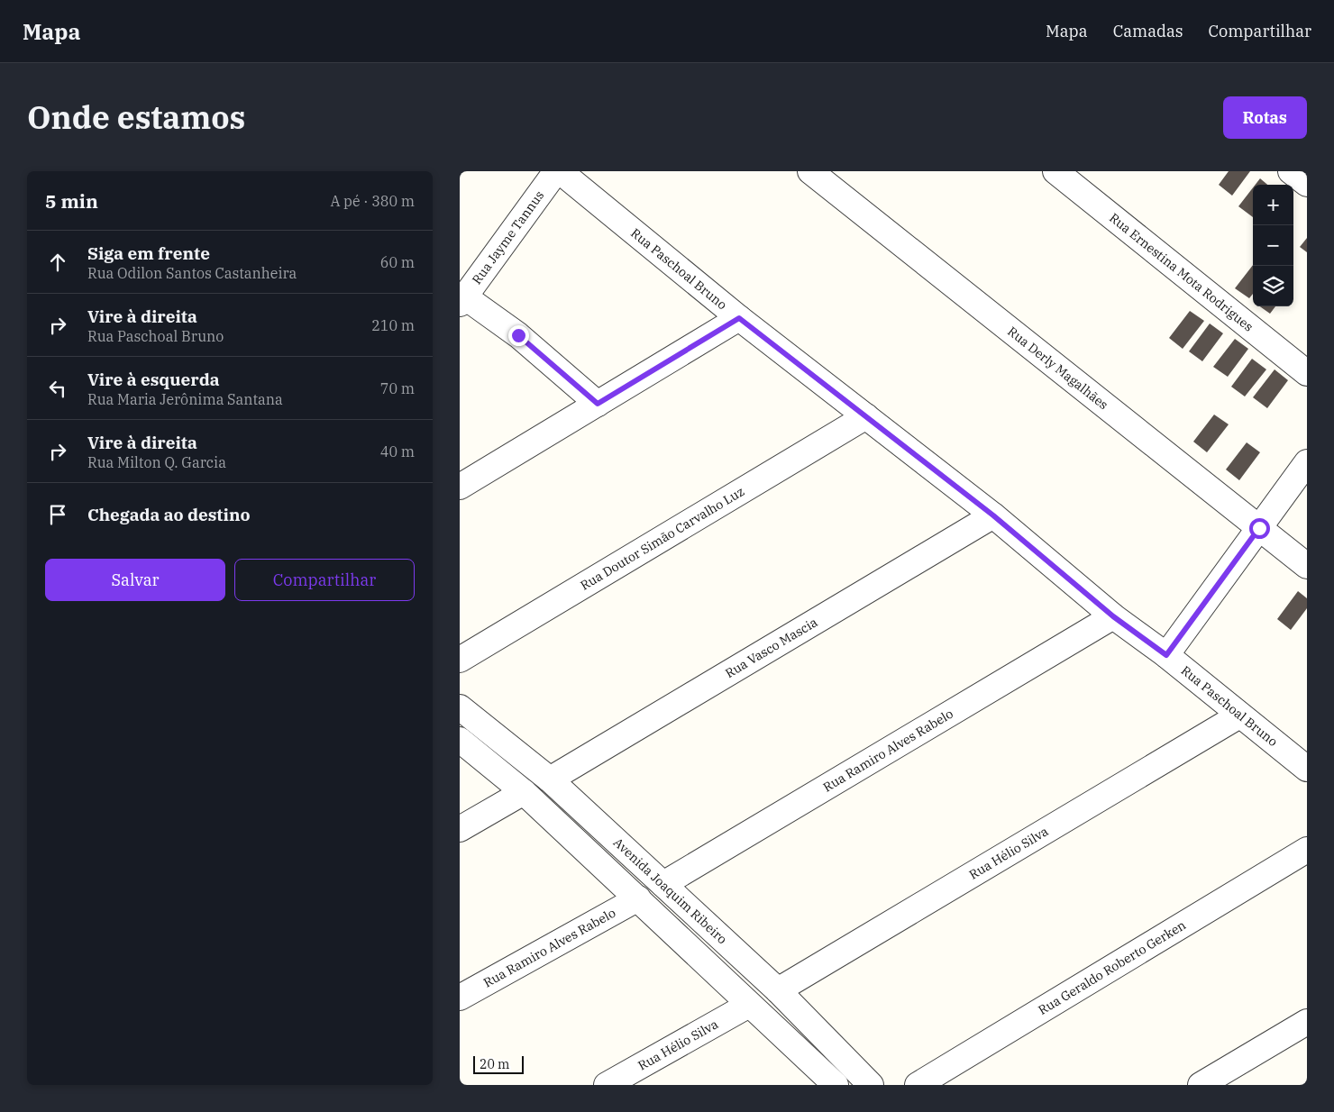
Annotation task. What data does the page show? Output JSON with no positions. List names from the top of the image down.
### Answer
{
  "streets": {
    "street": [
      "Rua Jayme Tannus",
      "Rua Paschoal Bruno",
      "Rua Ernestina Mota Rodrigues",
      "Rua Derly Magalhães",
      "Rua Doutor Simão Carvalho Luz",
      "Rua Vasco Mascia",
      "Rua Ramiro Alves Rabelo",
      "Rua Hélio Silva",
      "Avenida Joaquim Ribeiro",
      "Rua Geraldo Roberto Gerken"
    ]
  },
  "crossings": [
    ["Rua Paschoal Bruno", "Rua Doutor Simão Carvalho Luz"],
    ["Rua Paschoal Bruno", "Rua Vasco Mascia"],
    ["Rua Paschoal Bruno", "Rua Ramiro Alves Rabelo"],
    ["Rua Paschoal Bruno", "Rua Hélio Silva"],
    ["Rua Vasco Mascia", "Avenida Joaquim Ribeiro"],
    ["Rua Ramiro Alves Rabelo", "Avenida Joaquim Ribeiro"],
    ["Rua Hélio Silva", "Avenida Joaquim Ribeiro"]
  ],
  "scale_bar": "20 m",
  "page": {
    "header": "Mapa",
    "nav": ["Mapa", "Camadas", "Compartilhar"],
    "title": "Onde estamos",
    "buttons": [
      "Rotas",
      ["Salvar", "Compartilhar"]
    ],
    "heading": ["5 min", "A pé · 380 m"],
    "map_buttons": ["+", "−"],
    "list": [
      ["Siga em frente", "Rua Odilon Santos Castanheira", "60 m"],
      ["Vire à direita", "Rua Paschoal Bruno", "210 m"],
      ["Vire à esquerda", "Rua Maria Jerônima Santana", "70 m"],
      ["Vire à direita", "Rua Milton Q. Garcia", "40 m"],
      "Chegada ao destino"
    ],
    "scale": "20 m"
  }
}
